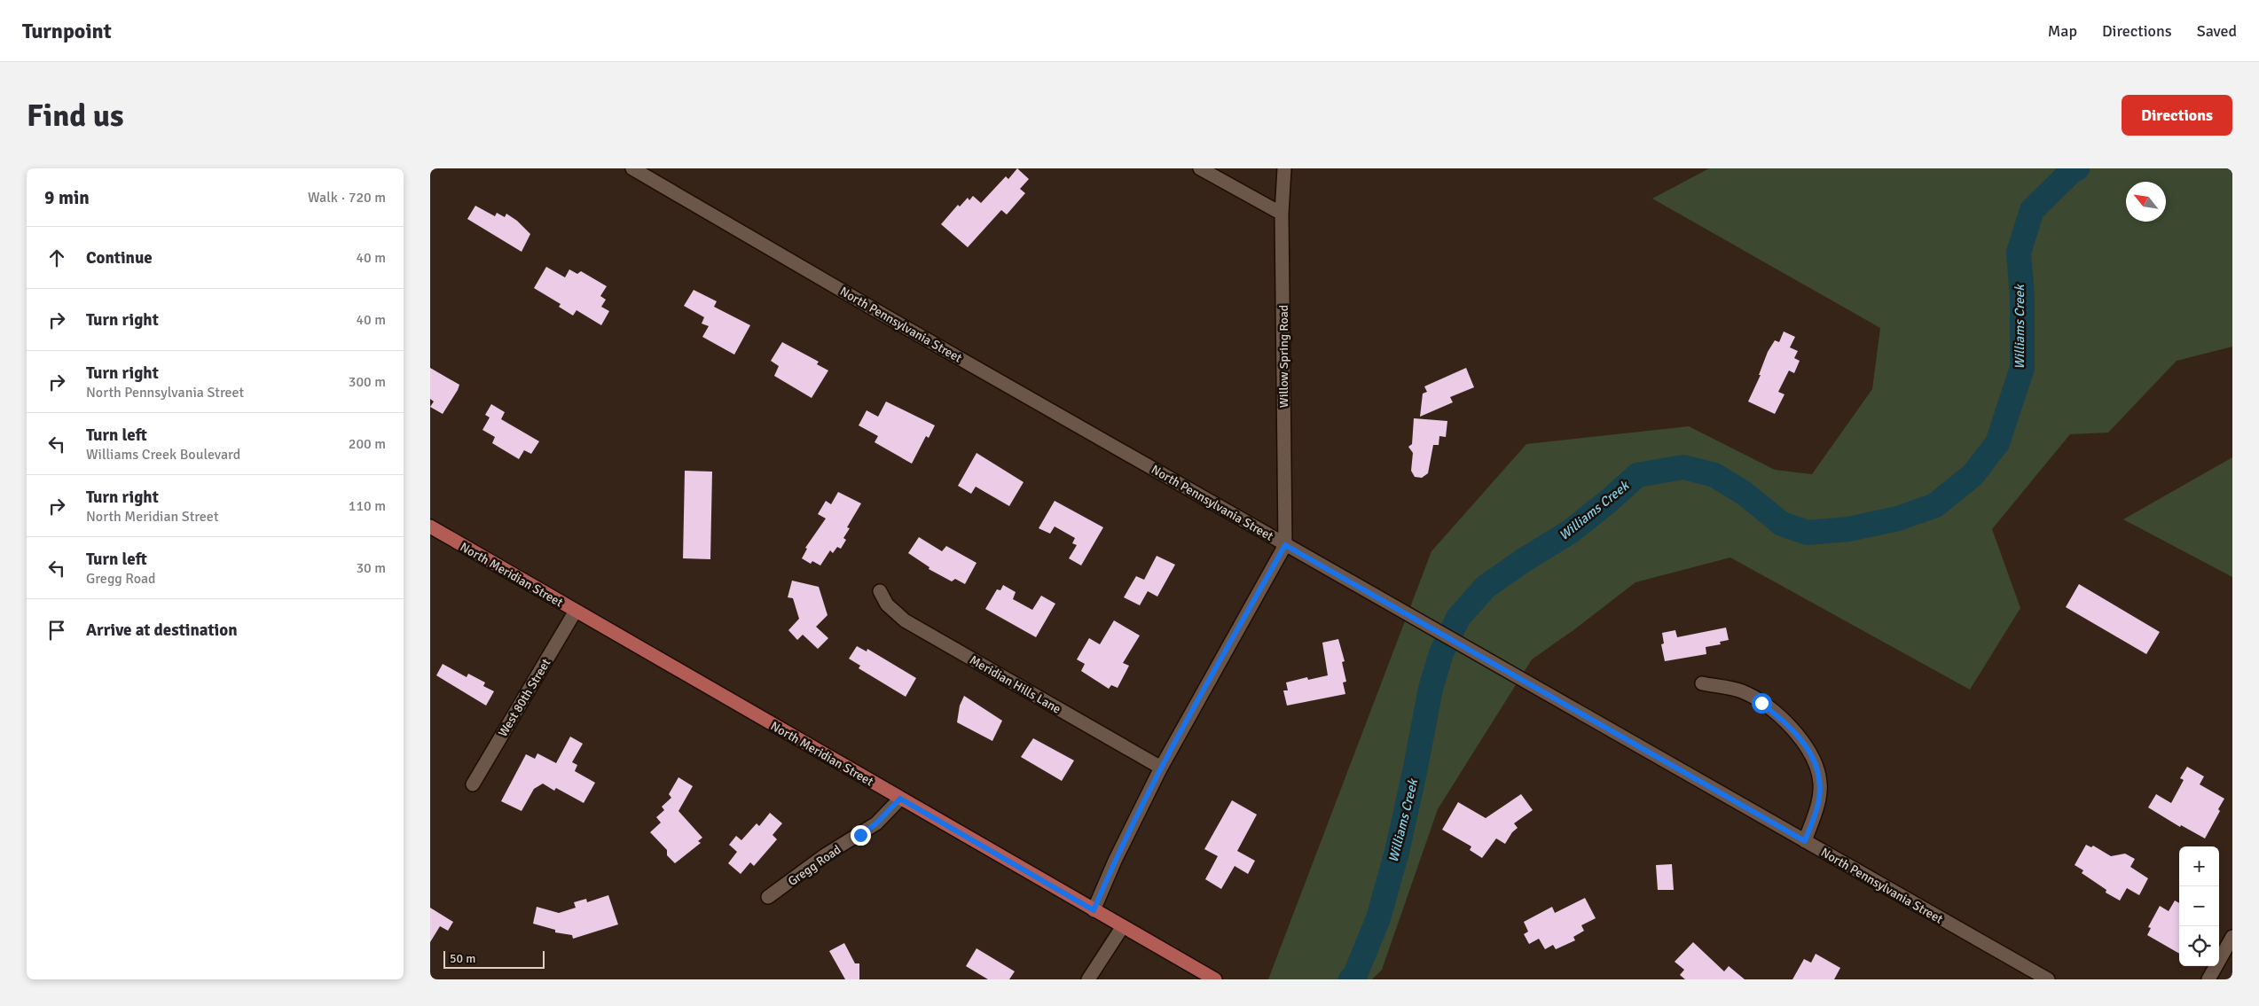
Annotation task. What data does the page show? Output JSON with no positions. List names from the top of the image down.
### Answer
{
  "streets": {
    "main road": ["North Meridian Street"],
    "street": [
      "North Pennsylvania Street",
      "Willow Spring Road",
      "Meridian Hills Lane",
      "West 80th Street",
      "Gregg Road"
    ]
  },
  "crossings": [
    ["North Pennsylvania Street", "Willow Spring Road"],
    ["North Meridian Street", "West 80th Street"],
    ["North Meridian Street", "Gregg Road"]
  ],
  "water": ["Williams Creek"],
  "scale_bar": "50 m",
  "north": "top left",
  "page": {
    "header": "Turnpoint",
    "nav": ["Map", "Directions", "Saved"],
    "buttons": "Directions",
    "title": "Find us",
    "heading": ["9 min", "Walk · 720 m"],
    "list": [
      ["Continue", "40 m"],
      ["Turn right", "40 m"],
      ["Turn right", "North Pennsylvania Street", "300 m"],
      ["Turn left", "Williams Creek Boulevard", "200 m"],
      ["Turn right", "North Meridian Street", "110 m"],
      ["Turn left", "Gregg Road", "30 m"],
      "Arrive at destination"
    ],
    "map_buttons": ["+", "−"],
    "scale": "50 m"
  }
}
